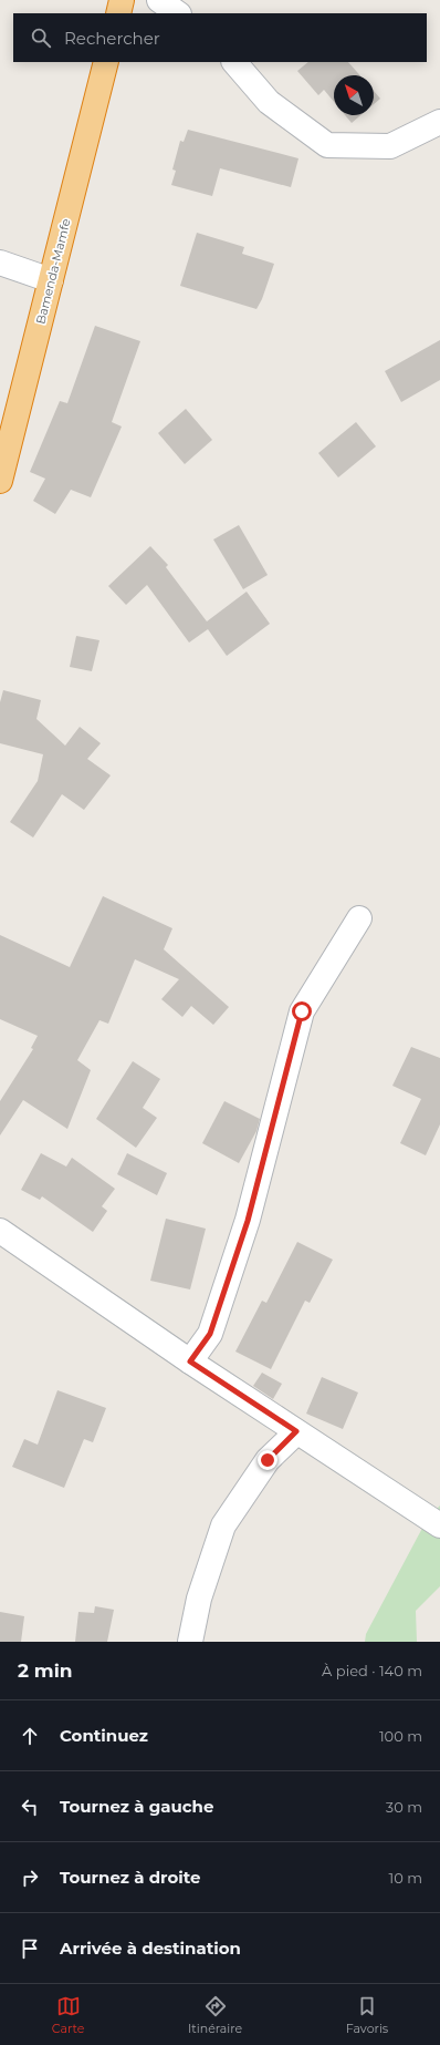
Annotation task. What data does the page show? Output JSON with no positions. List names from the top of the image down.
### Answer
{
  "streets": {
    "highway": ["Bamenda-Mamfe"]
  },
  "north": "top left",
  "page": {
    "search": "Rechercher",
    "heading": ["2 min", "À pied · 140 m"],
    "list": [
      ["Continuez", "100 m"],
      ["Tournez à gauche", "30 m"],
      ["Tournez à droite", "10 m"],
      "Arrivée à destination"
    ],
    "nav": ["Carte", "Itinéraire", "Favoris"]
  }
}
